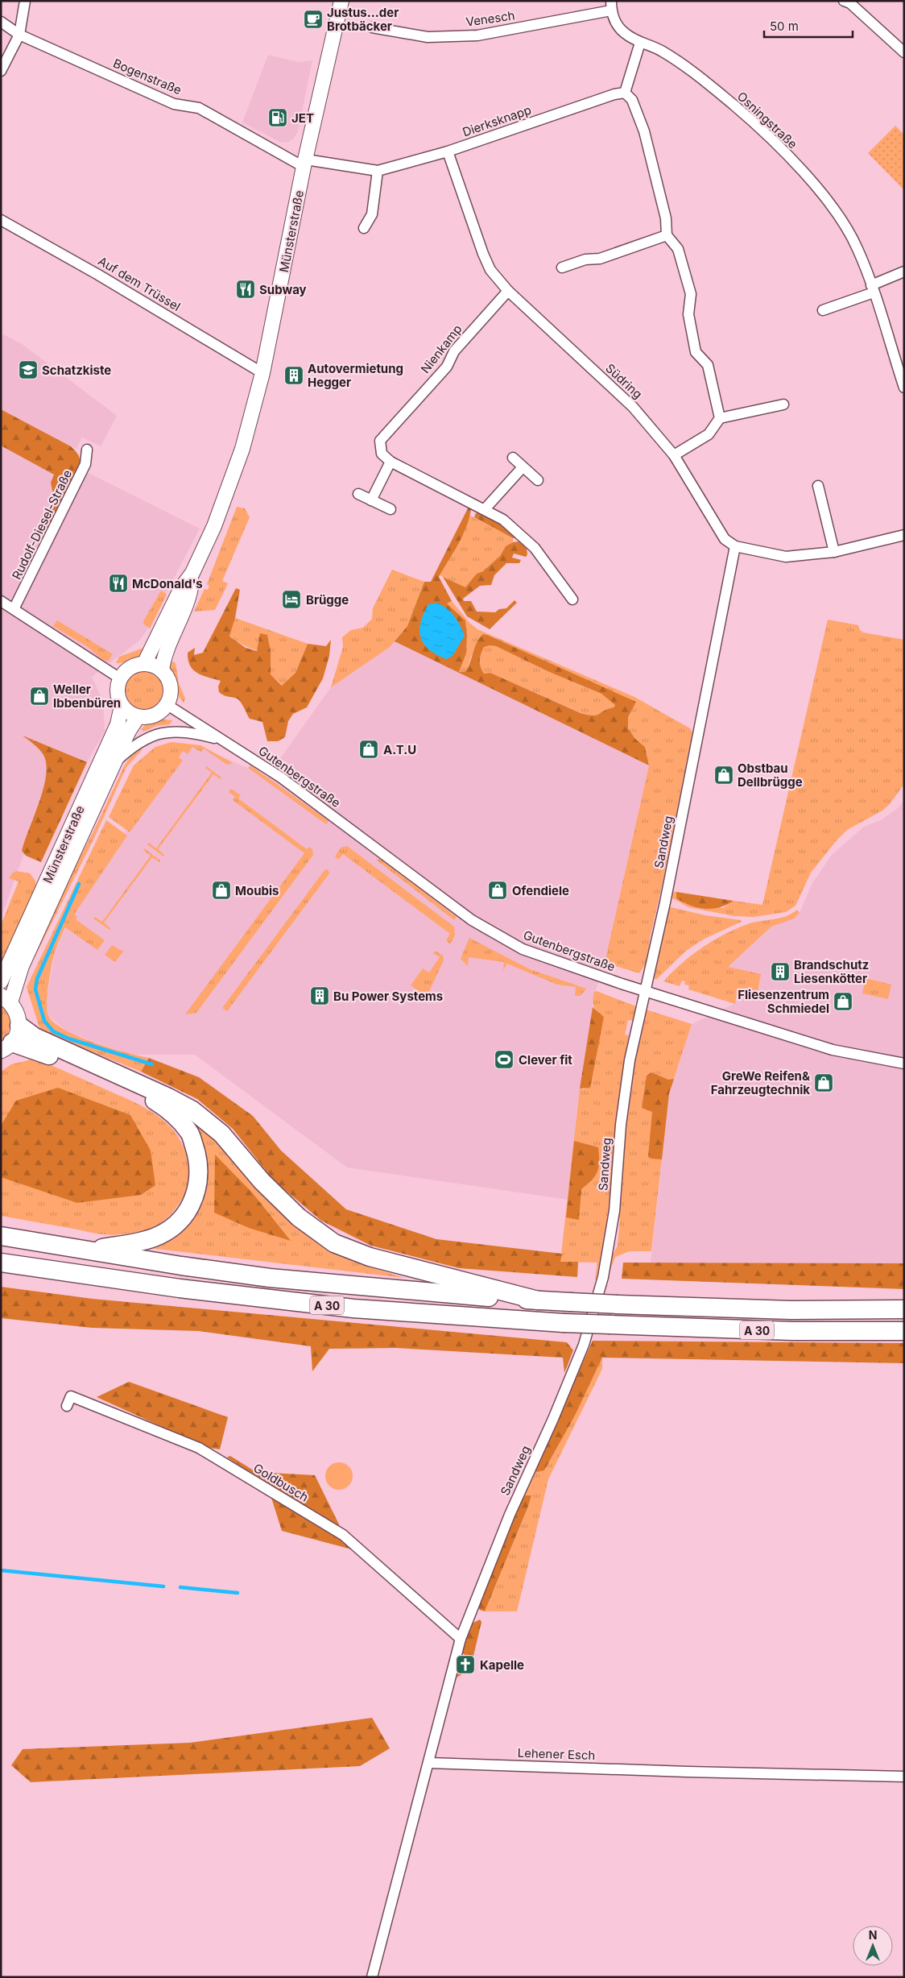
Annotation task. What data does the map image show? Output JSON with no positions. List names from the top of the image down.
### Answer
{
  "streets": {
    "highway": ["A 30"],
    "main road": ["Münsterstraße"],
    "street": [
      "Venesch",
      "Bogenstraße",
      "Osningstraße",
      "Dierksknapp",
      "Auf dem Trüssel",
      "Nienkamp",
      "Südring",
      "Rudolf-Diesel-Straße",
      "Gutenbergstraße",
      "Sandweg",
      "Goldbusch",
      "Lehener Esch"
    ]
  },
  "crossings": [
    ["Venesch", "Osningstraße"],
    ["Bogenstraße", "Dierksknapp"],
    ["Bogenstraße", "Münsterstraße"],
    ["Dierksknapp", "Münsterstraße"],
    ["Dierksknapp", "Südring"],
    ["Münsterstraße", "Auf dem Trüssel"],
    ["Münsterstraße", "Gutenbergstraße"],
    ["Nienkamp", "Südring"],
    ["Südring", "Sandweg"],
    ["Gutenbergstraße", "Sandweg"],
    ["Sandweg", "Goldbusch"],
    ["Sandweg", "Lehener Esch"]
  ],
  "places": {
    "cafe": ["Justus...der Brotbäcker"],
    "fuel station": ["JET"],
    "restaurant": ["Subway", "McDonald's"],
    "school or university": ["Schatzkiste"],
    "building": ["Autovermietung Hegger", "Brandschutz Liesenkötter", "Bu Power Systems"],
    "hotel": ["Brügge"],
    "shop": [
      "Weller Ibbenbüren",
      "A.T.U",
      "Obstbau Dellbrügge",
      "Moubis",
      "Ofendiele",
      "Fliesenzentrum Schmiedel",
      "GreWe Reifen& Fahrzeugtechnik"
    ],
    "sports": ["Clever fit"],
    "church": ["Kapelle"]
  },
  "scale_bar": "50 m",
  "north": "top"
}
